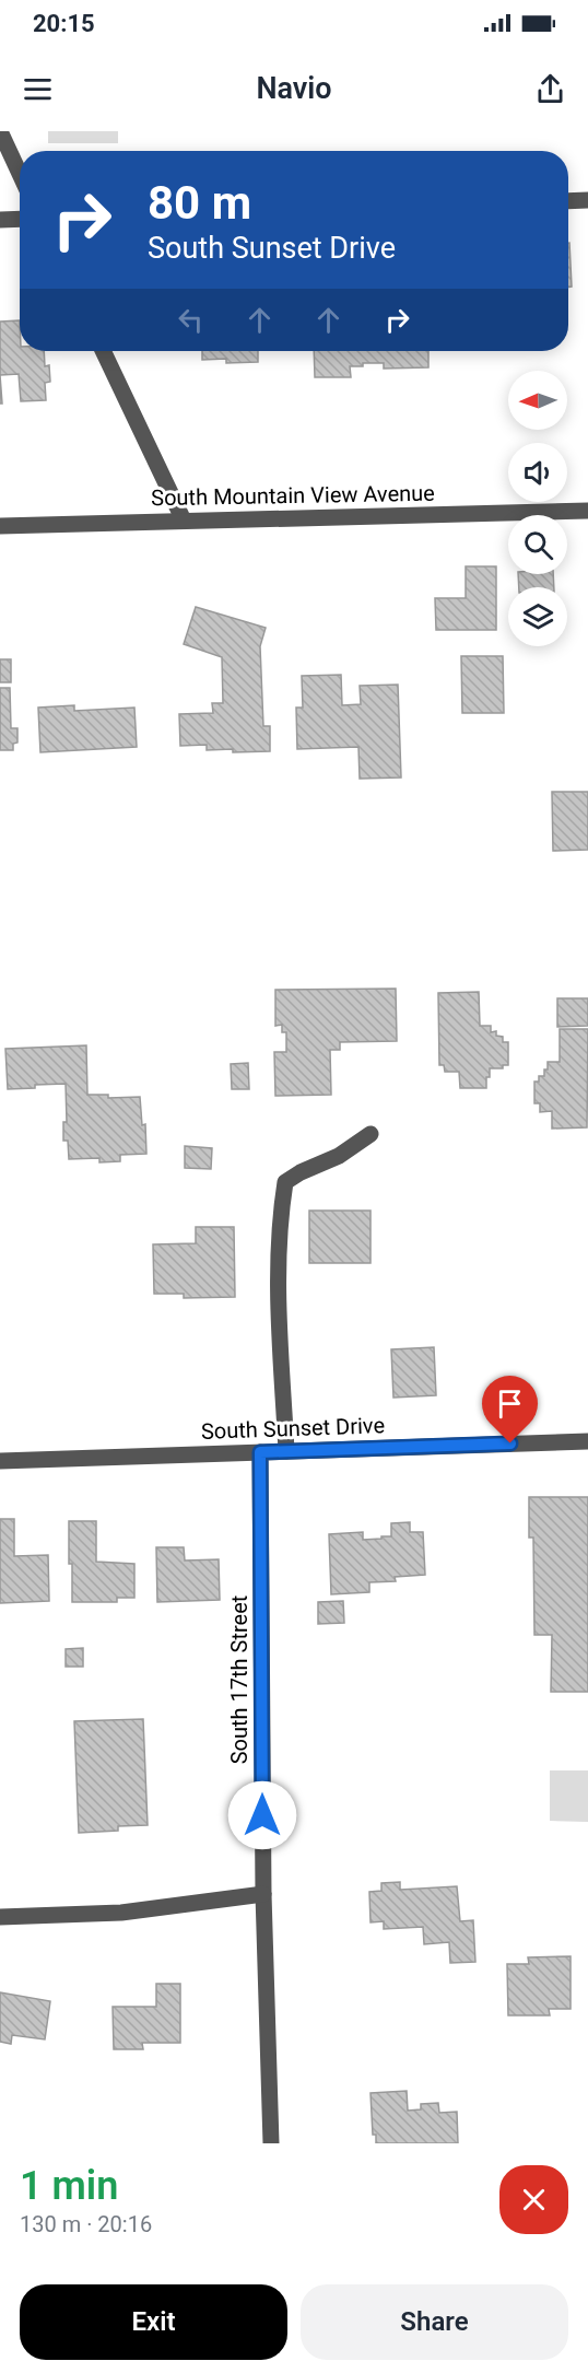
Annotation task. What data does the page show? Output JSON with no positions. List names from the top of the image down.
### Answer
{
  "streets": {
    "street": ["South Mountain View Avenue", "South Sunset Drive", "South 17th Street"]
  },
  "crossings": [
    ["South Sunset Drive", "South 17th Street"]
  ],
  "north": "left",
  "page": {
    "status": "20:15",
    "header": "Navio",
    "turn": ["80 m", "South Sunset Drive"],
    "heading": ["1 min", "130 m · 20:16"],
    "buttons": ["Exit", "Share"]
  }
}
